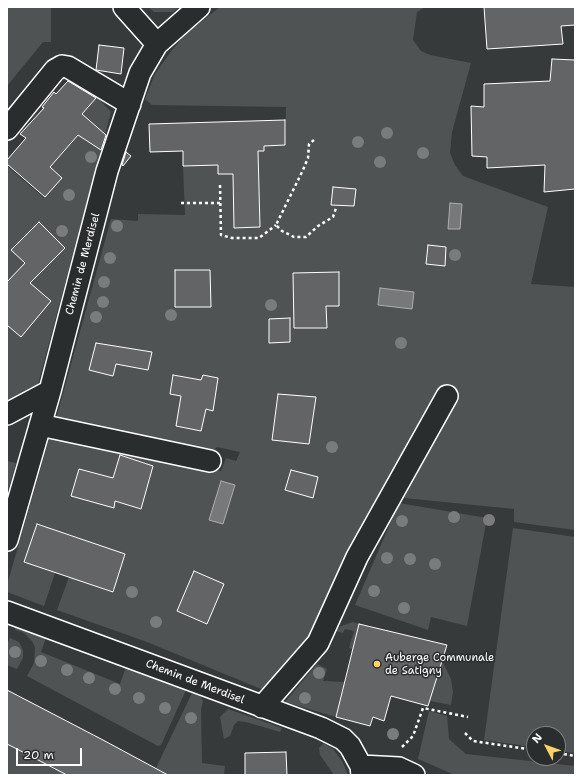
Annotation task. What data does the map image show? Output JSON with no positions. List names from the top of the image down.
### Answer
{
  "streets": {
    "street": ["Chemin de Merdisel"]
  },
  "places": ["Auberge Communale de Satigny"],
  "scale_bar": "20 m",
  "north": "top left"
}
